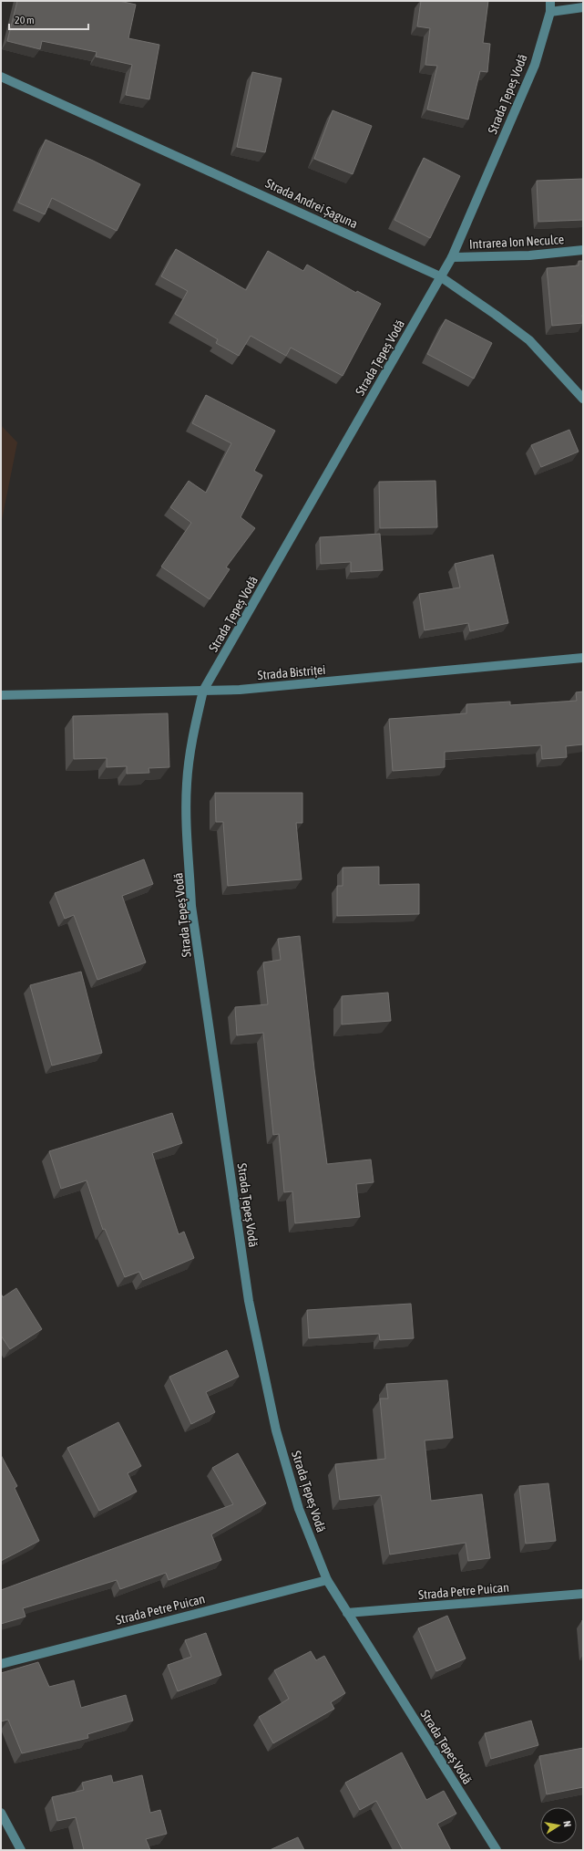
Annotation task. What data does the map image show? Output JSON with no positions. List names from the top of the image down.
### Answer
{
  "streets": {
    "street": [
      "Strada Țepeș Vodă",
      "Strada Andrei Șaguna",
      "Intrarea Ion Neculce",
      "Strada Bistriței",
      "Strada Petre Puican"
    ]
  },
  "crossings": [
    ["Strada Țepeș Vodă", "Strada Andrei Șaguna"],
    ["Strada Țepeș Vodă", "Intrarea Ion Neculce"],
    ["Strada Țepeș Vodă", "Strada Bistriței"],
    ["Strada Țepeș Vodă", "Strada Petre Puican"]
  ],
  "scale_bar": "20 m",
  "north": "right"
}
